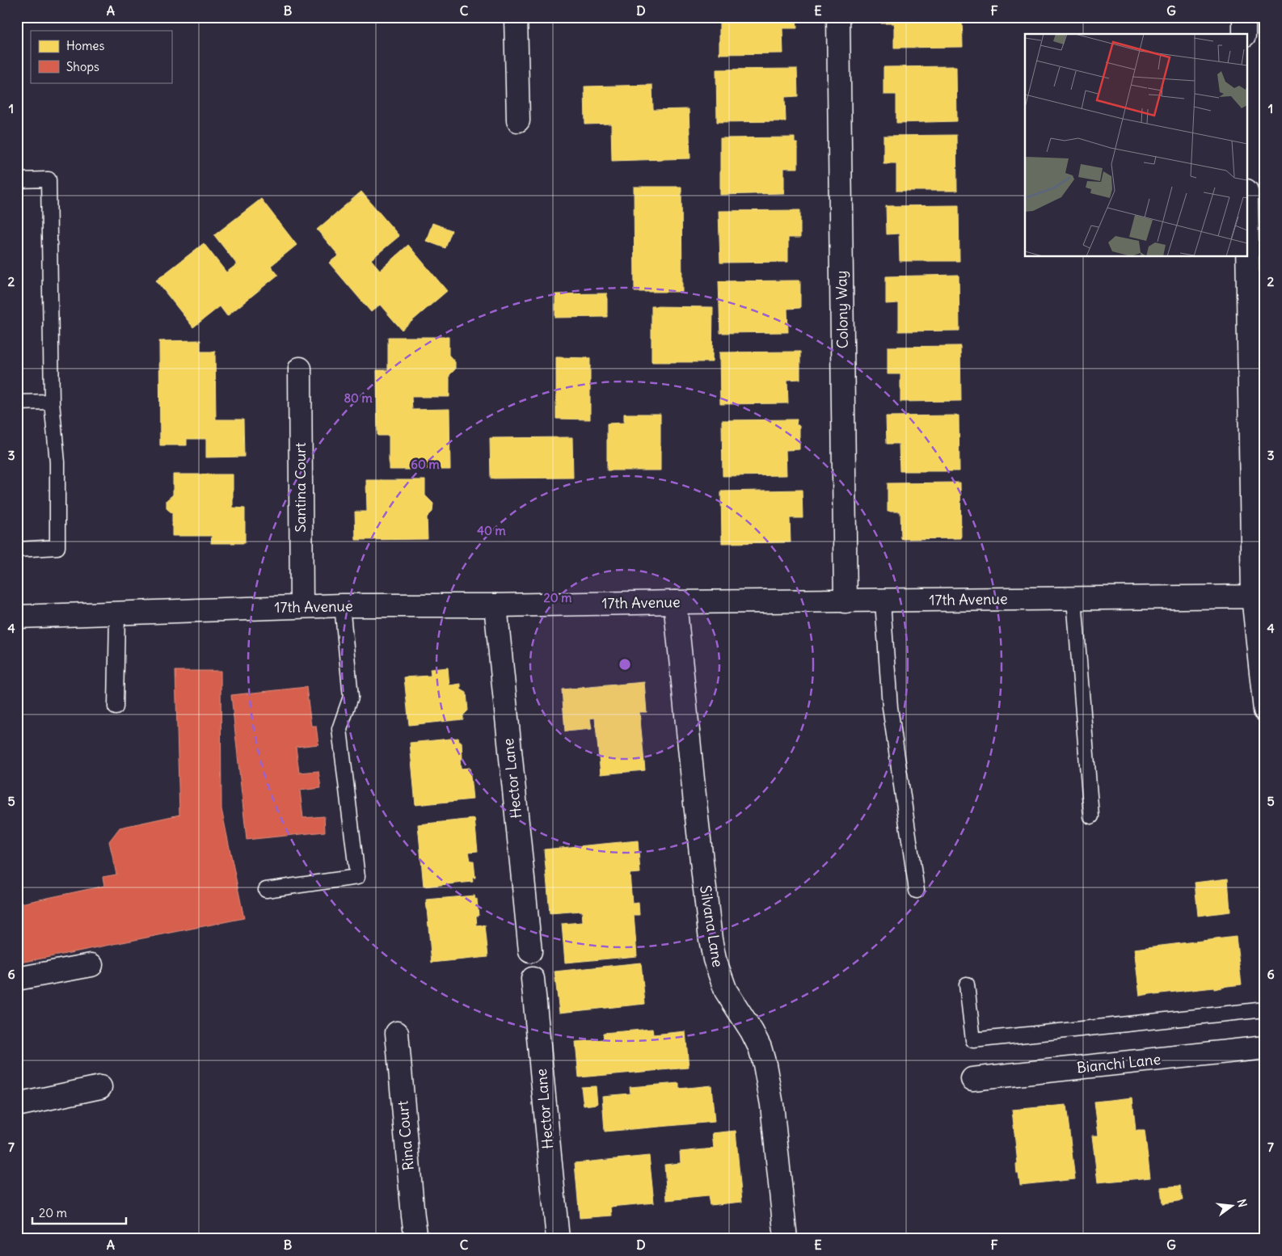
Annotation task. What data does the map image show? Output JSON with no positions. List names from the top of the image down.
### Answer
{
  "streets": {
    "street": [
      "Colony Way",
      "Santina Court",
      "17th Avenue",
      "Hector Lane",
      "Silvana Lane",
      "Bianchi Lane",
      "Rina Court"
    ]
  },
  "crossings": [
    ["Colony Way", "17th Avenue"],
    ["Santina Court", "17th Avenue"],
    ["17th Avenue", "Hector Lane"],
    ["17th Avenue", "Silvana Lane"]
  ],
  "legend": ["Homes", "Shops"],
  "scale_bar": "20 m",
  "north": "right",
  "grid": {
    "columns": [
      "A",
      "B",
      "C",
      "D",
      "E",
      "F",
      "G"
    ],
    "rows": [
      "1",
      "2",
      "3",
      "4",
      "5",
      "6",
      "7"
    ]
  },
  "rings": [
    "80 m",
    "60 m",
    "40 m",
    "20 m"
  ]
}
